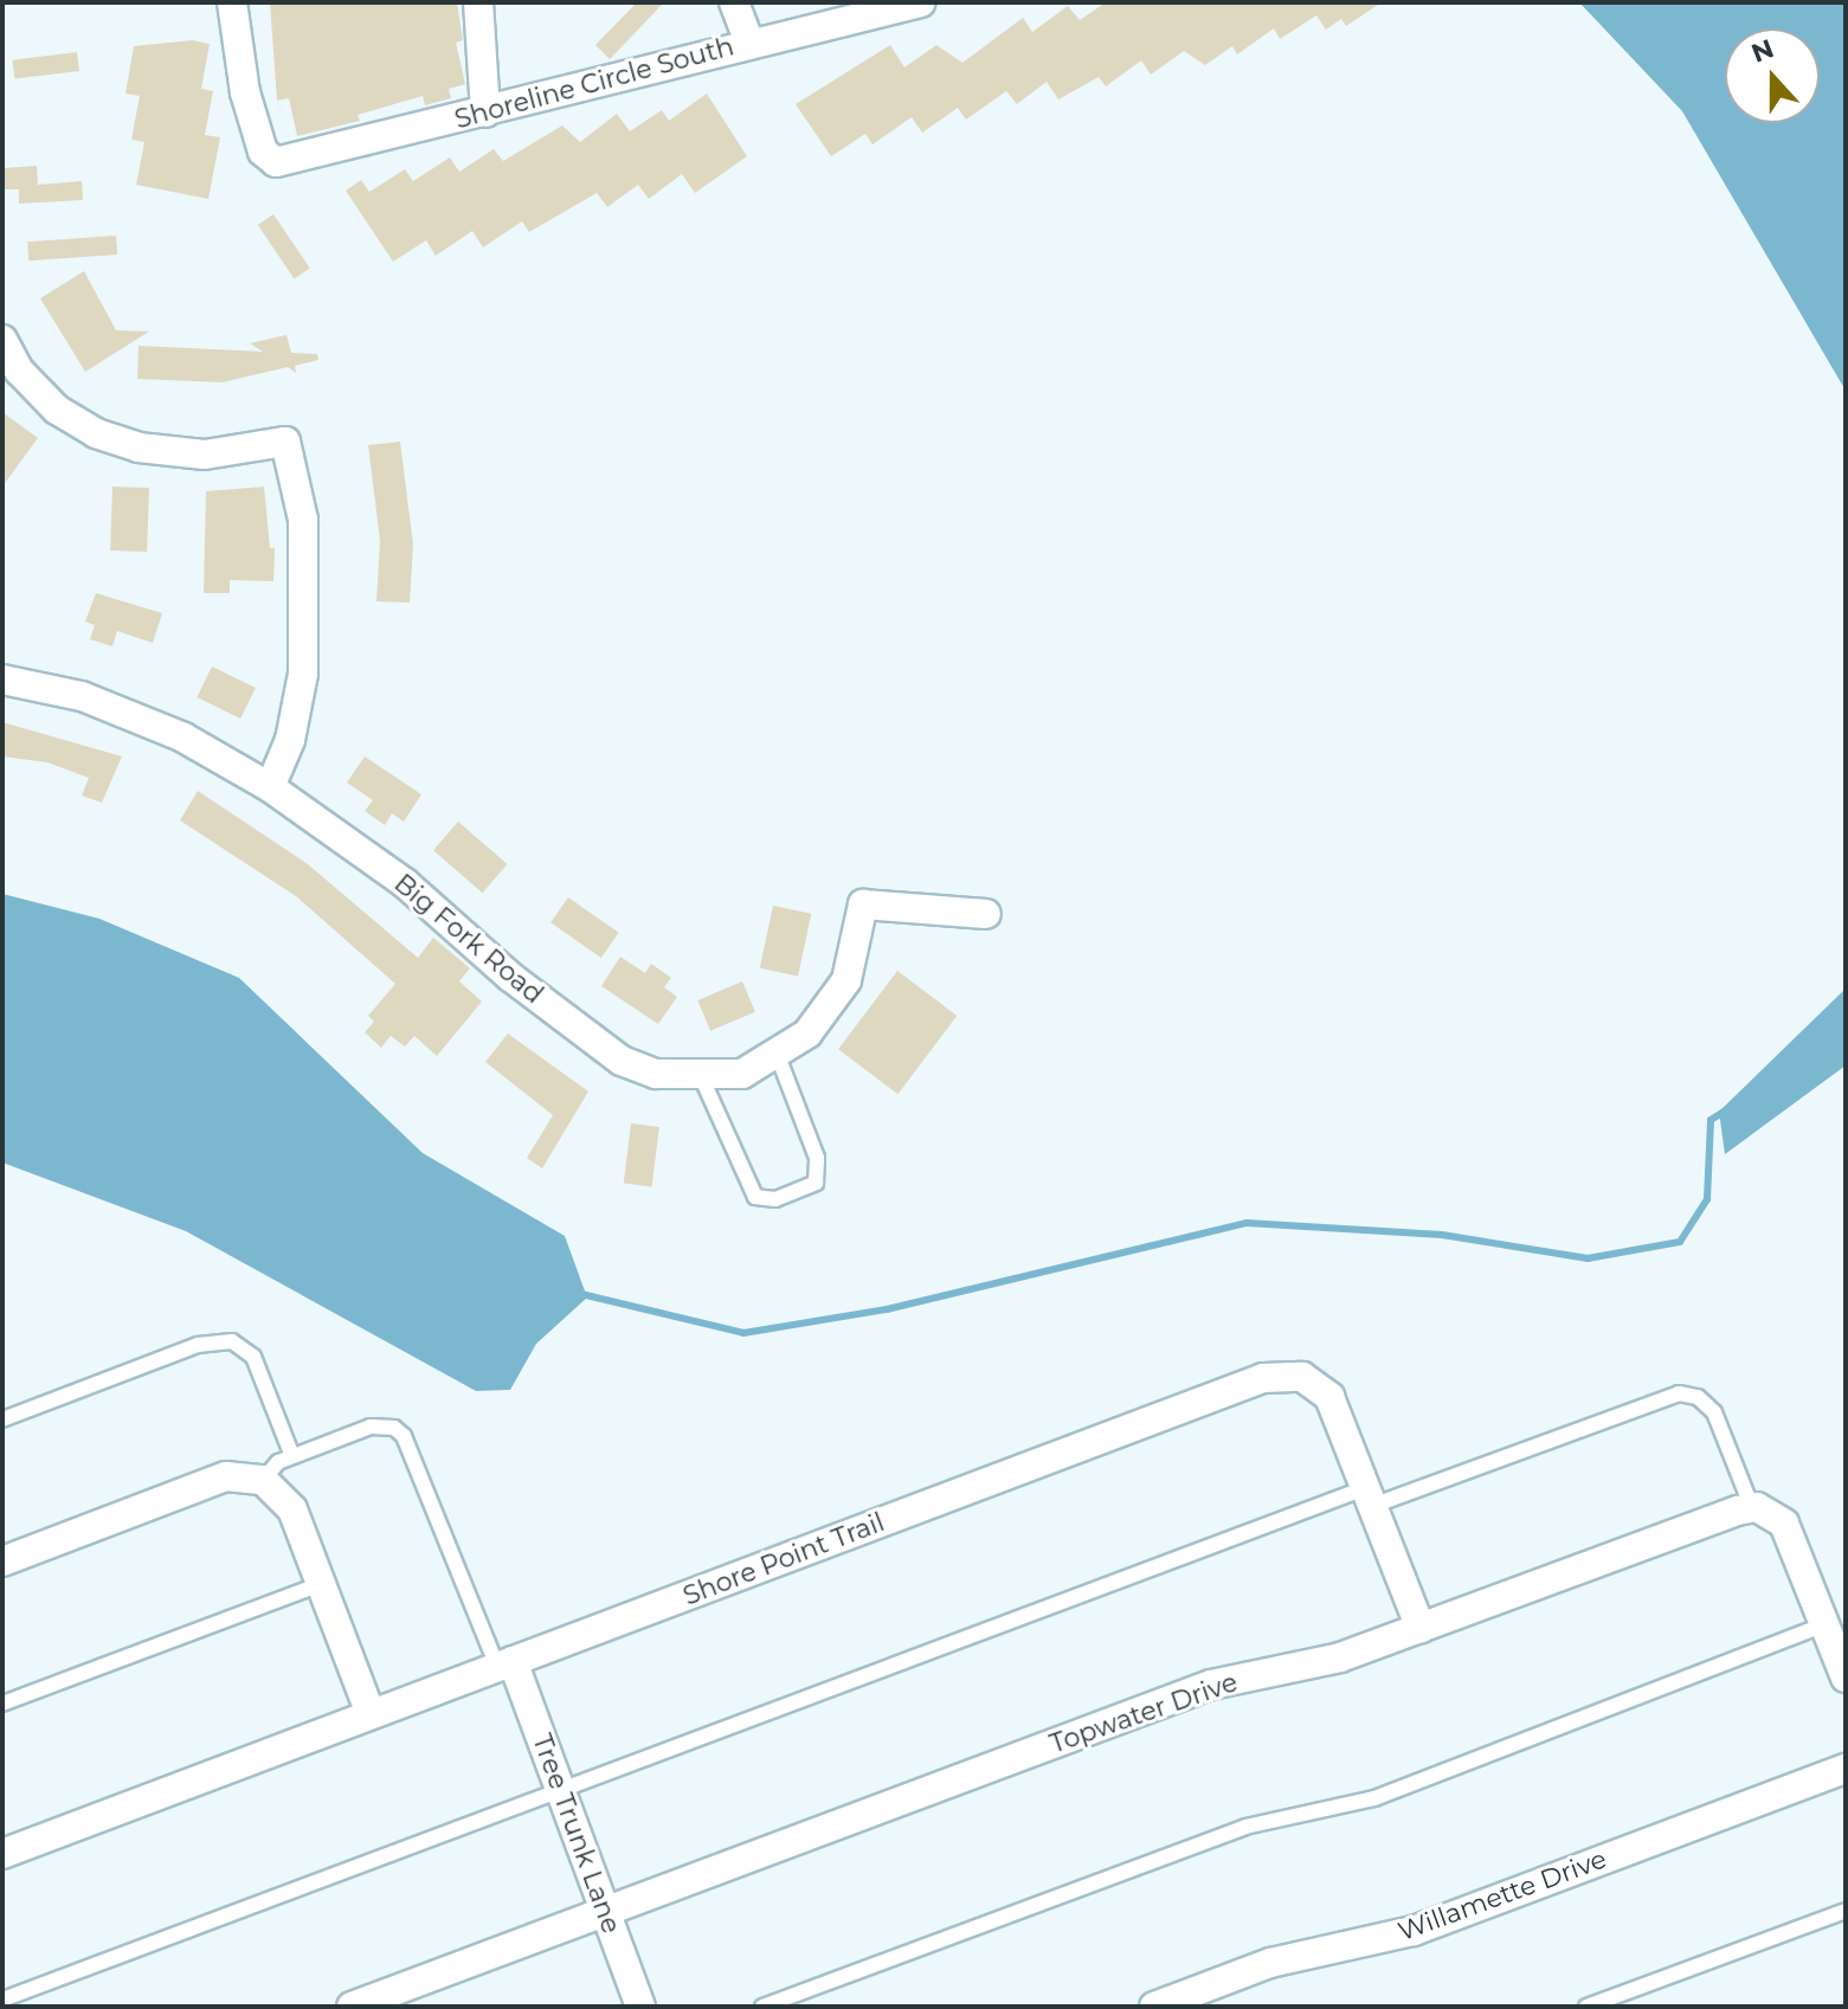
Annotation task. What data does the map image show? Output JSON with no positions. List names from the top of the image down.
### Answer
{
  "streets": {
    "street": [
      "Shoreline Circle South",
      "Big Fork Road",
      "Shore Point Trail",
      "Topwater Drive",
      "Tree Trunk Lane",
      "Willamette Drive"
    ]
  },
  "crossings": [
    ["Shore Point Trail", "Topwater Drive"],
    ["Shore Point Trail", "Tree Trunk Lane"],
    ["Topwater Drive", "Tree Trunk Lane"]
  ],
  "north": "top"
}
